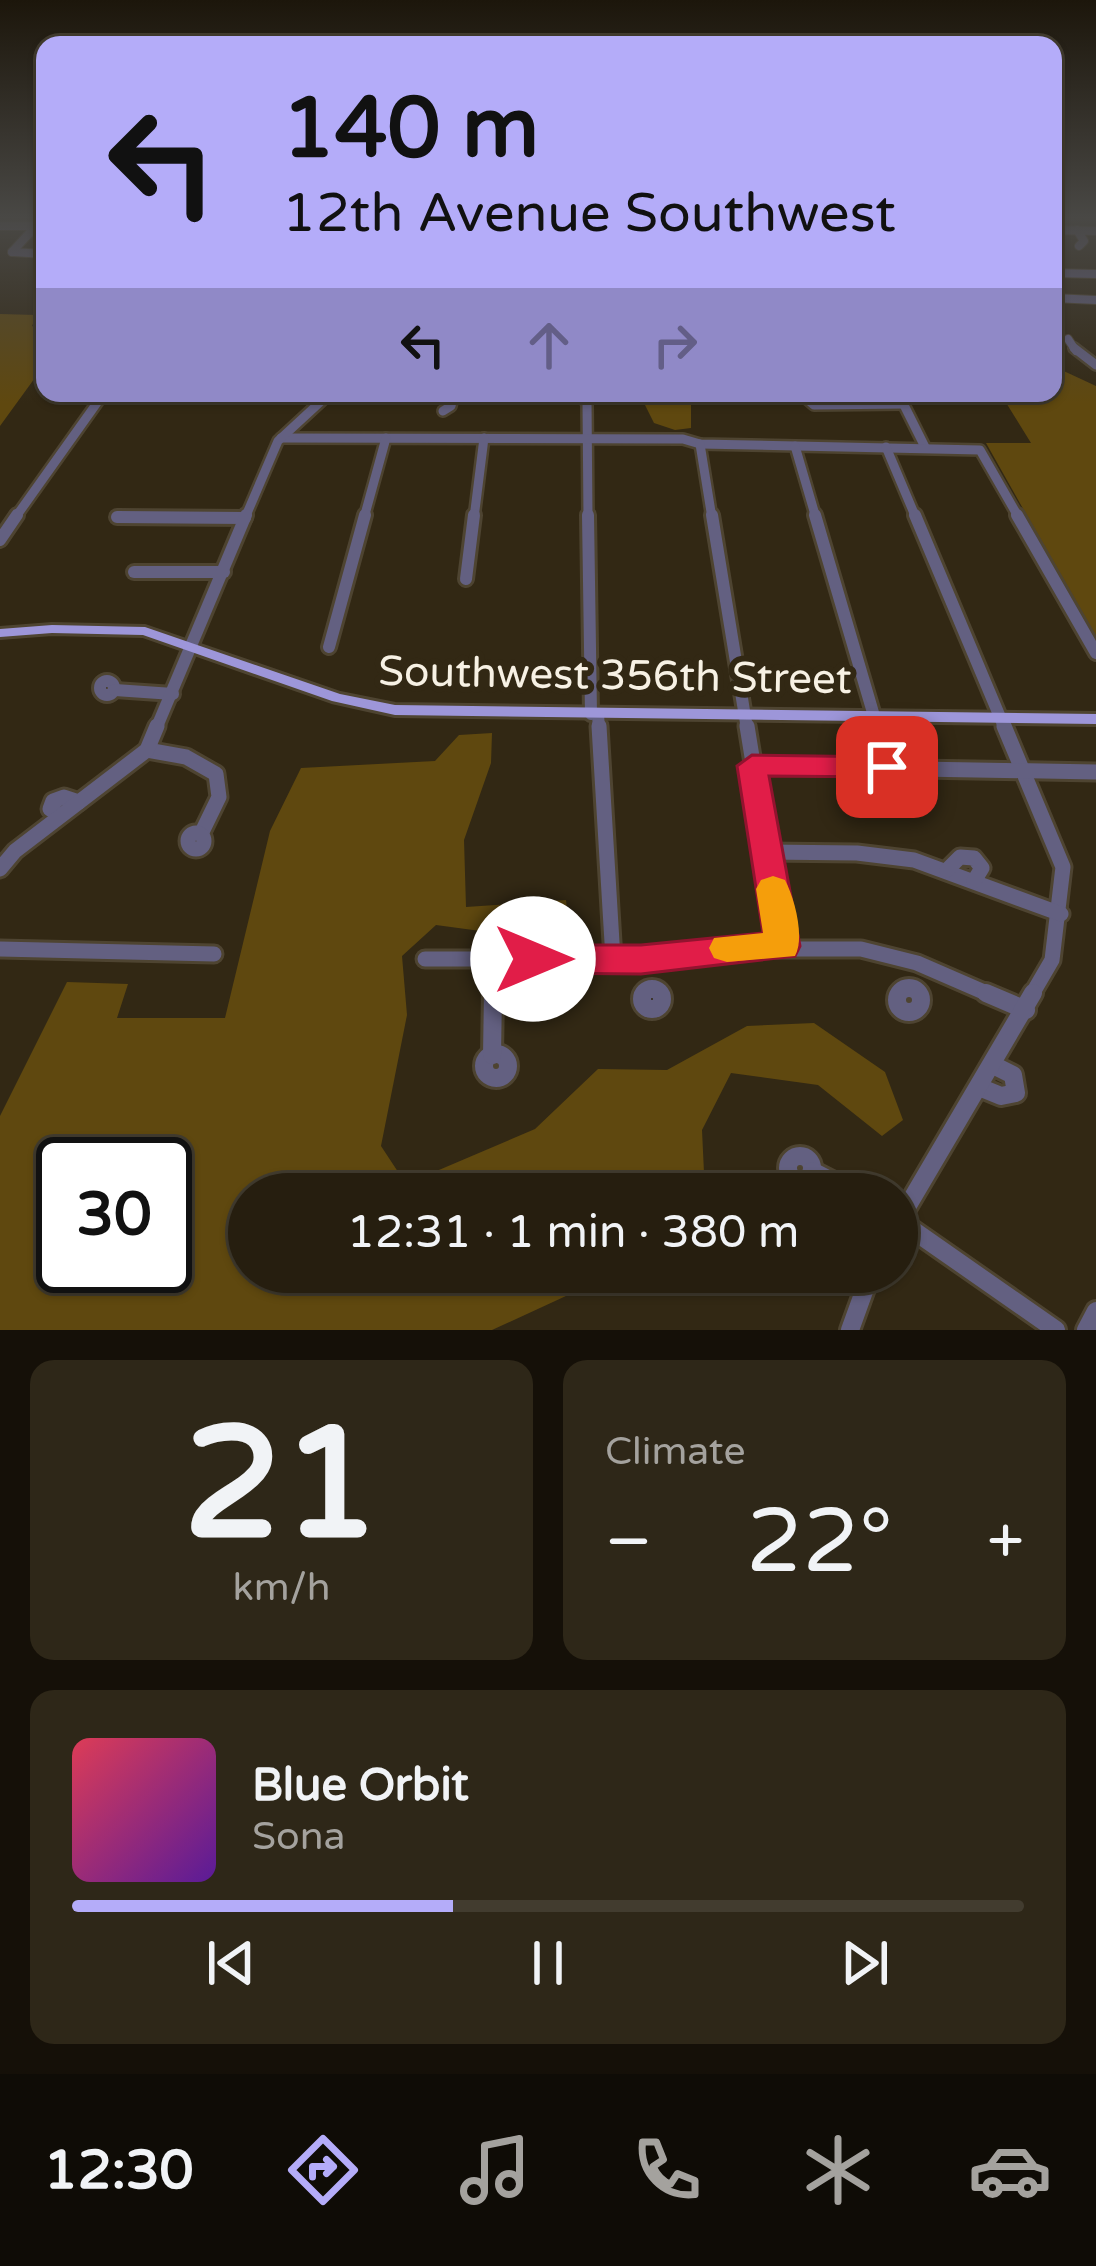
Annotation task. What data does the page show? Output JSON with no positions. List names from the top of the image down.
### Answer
{
  "streets": {
    "main road": ["Southwest 356th Street"]
  },
  "page": {
    "turn": ["140 m", "12th Avenue Southwest"],
    "limit": "30",
    "trip": "12:31 · 1 min · 380 m",
    "tile": [
      ["21", "km/h"],
      "Climate"
    ],
    "heat": ["−", "22°", "+"],
    "song": ["Blue Orbit", "Sona"],
    "tabs": "12:30"
  }
}
